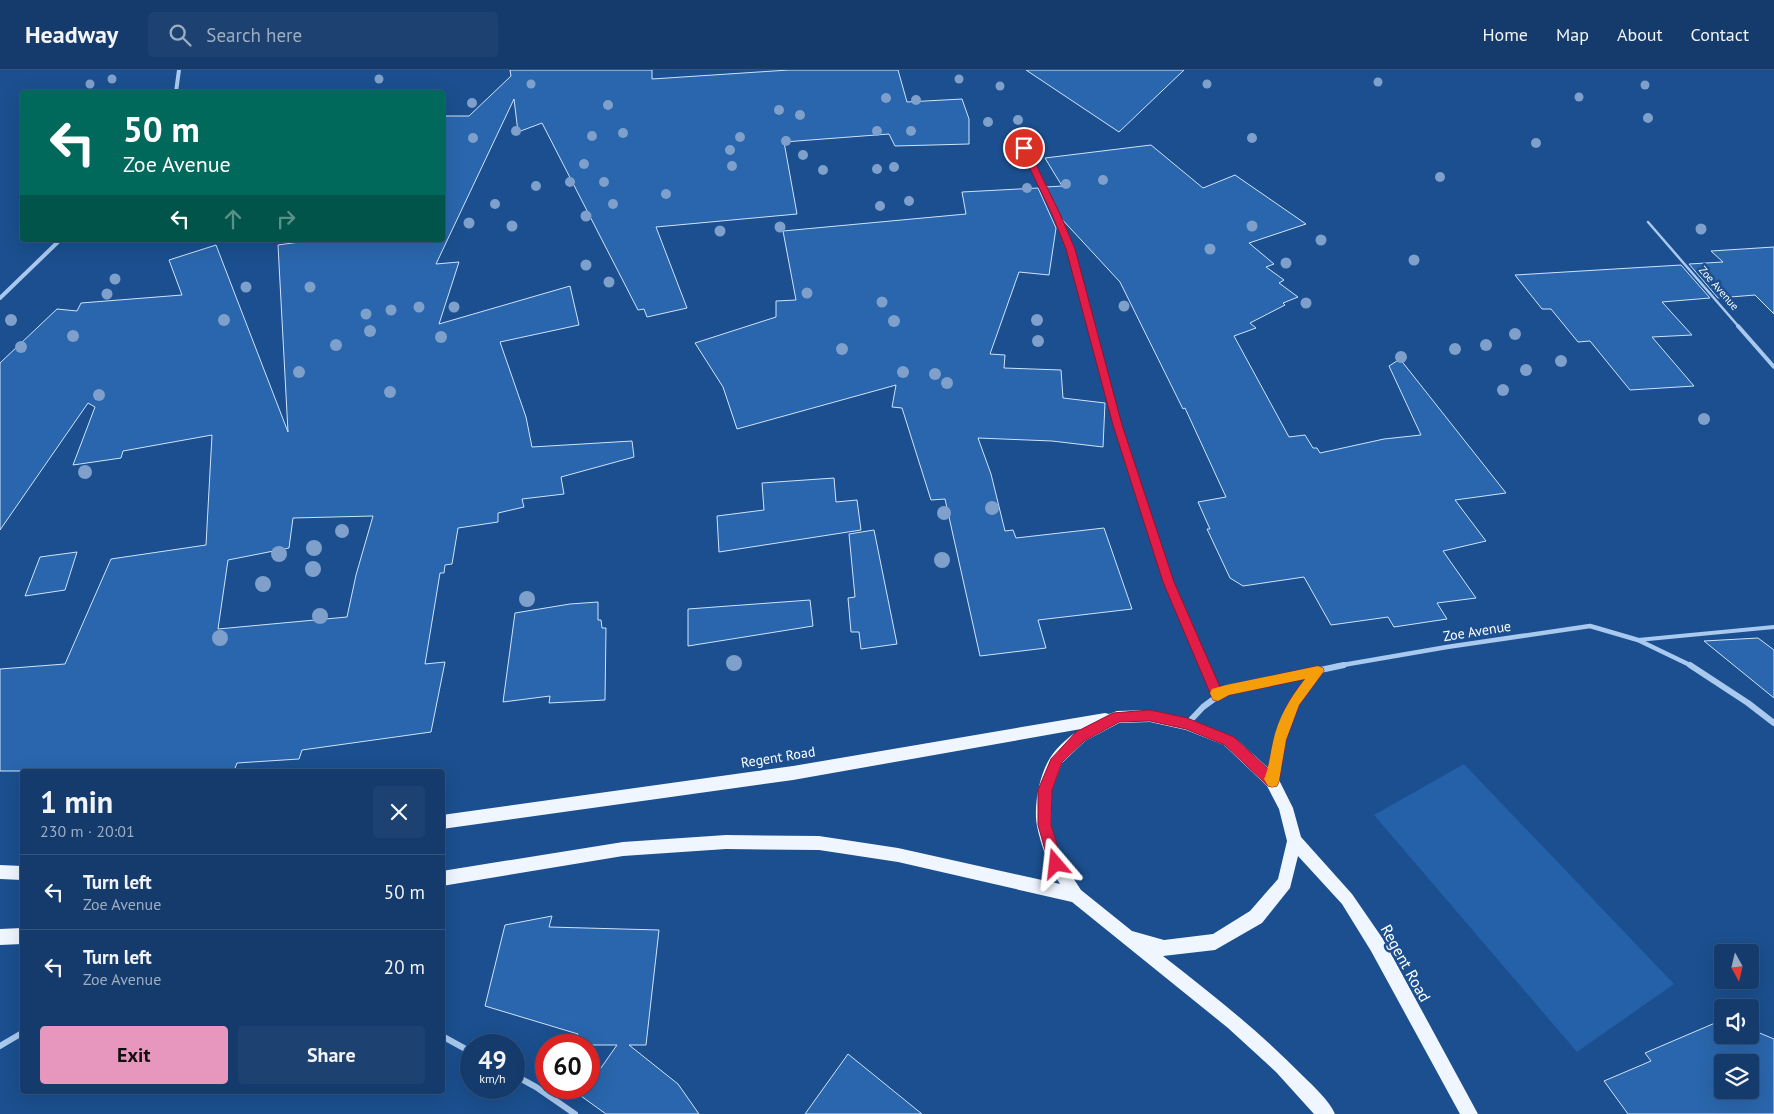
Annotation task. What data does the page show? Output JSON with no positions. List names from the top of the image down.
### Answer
{
  "streets": {
    "main road": ["Regent Road"],
    "street": ["Zoe Avenue"]
  },
  "crossings": [
    ["Zoe Avenue", "Regent Road"]
  ],
  "north": "bottom",
  "page": {
    "header": "Headway",
    "search": "Search here",
    "nav": [
      "Home",
      "Map",
      "About",
      "Contact"
    ],
    "turn": ["50 m", "Zoe Avenue"],
    "heading": ["1 min", "230 m · 20:01"],
    "list": [
      {
        "name": "Turn left",
        "note": "Zoe Avenue",
        "value": "50 m"
      },
      {
        "name": "Turn left",
        "note": "Zoe Avenue",
        "value": "20 m"
      }
    ],
    "buttons": ["Exit", "Share"],
    "speed": "49 km/h",
    "limit": "60"
  }
}
